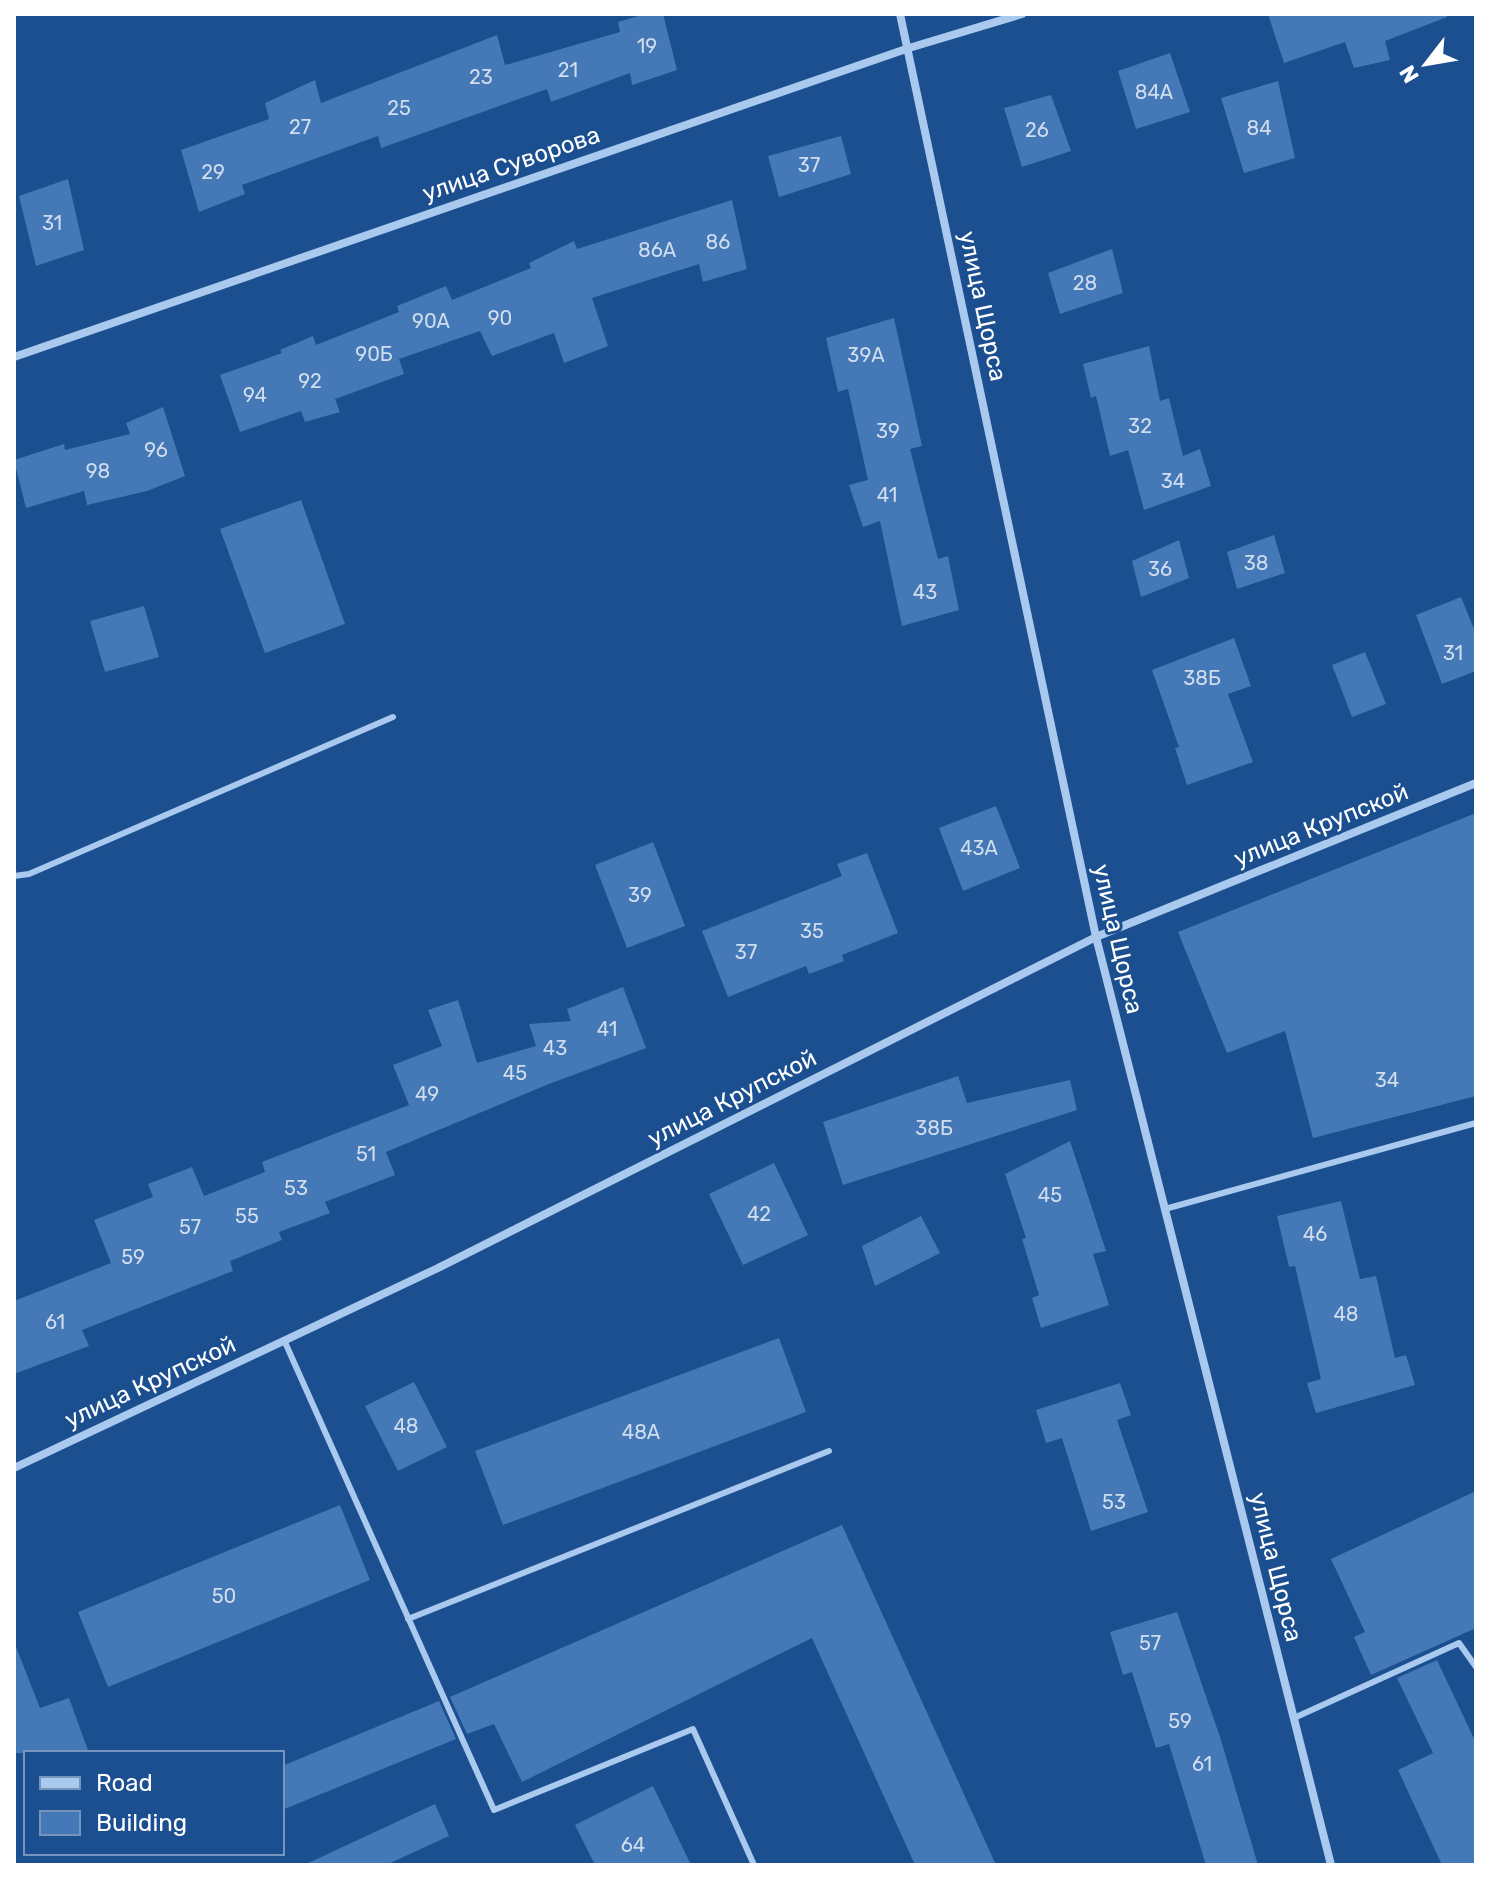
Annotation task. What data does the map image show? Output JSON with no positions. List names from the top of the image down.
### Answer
{
  "streets": {
    "street": ["улица Суворова", "улица Щорса", "улица Крупской"]
  },
  "crossings": [
    ["улица Суворова", "улица Щорса"],
    ["улица Щорса", "улица Крупской"]
  ],
  "house_numbers": [
    "19",
    "21",
    "23",
    "84А",
    "25",
    "27",
    "84",
    "26",
    "37",
    "29",
    "31",
    "86",
    "86А",
    "28",
    "90",
    "90А",
    "90Б",
    "39А",
    "92",
    "94",
    "32",
    "39",
    "96",
    "98",
    "34",
    "41",
    "38",
    "36",
    "43",
    "31",
    "38Б",
    "43А",
    "39",
    "35",
    "37",
    "41",
    "43",
    "45",
    "34",
    "49",
    "38Б",
    "51",
    "53",
    "45",
    "42",
    "55",
    "57",
    "46",
    "59",
    "48",
    "61",
    "48",
    "48А",
    "53",
    "50",
    "57",
    "59",
    "61",
    "64"
  ],
  "legend": ["Road", "Building"],
  "north": "bottom left"
}
